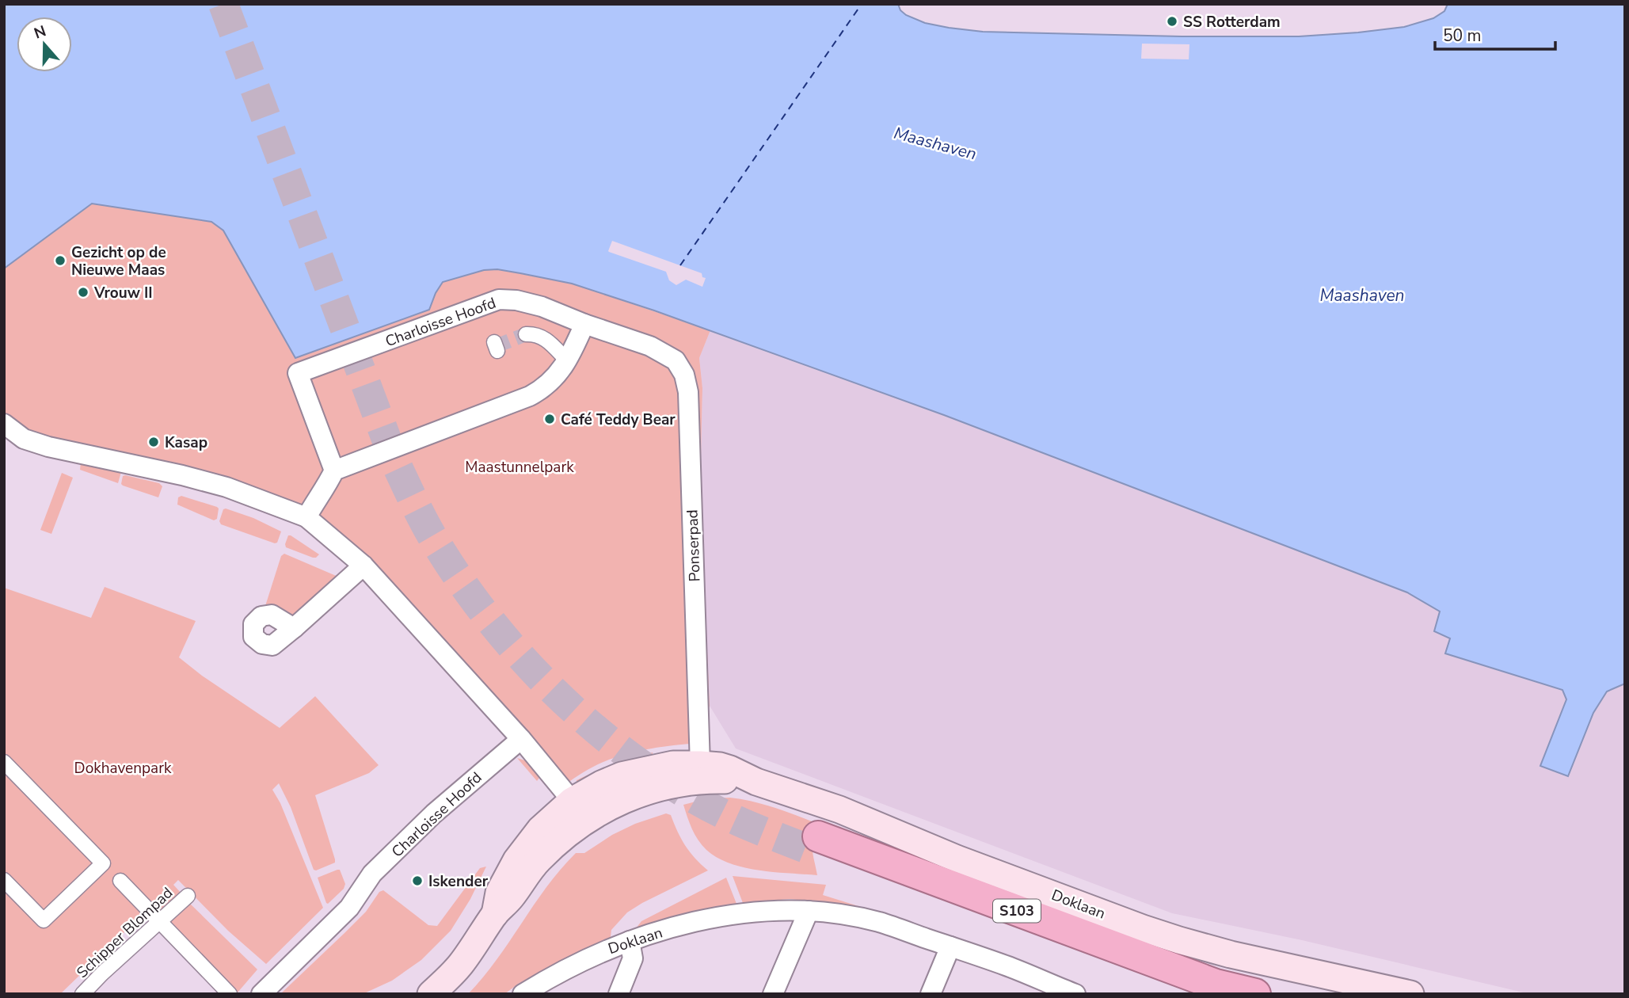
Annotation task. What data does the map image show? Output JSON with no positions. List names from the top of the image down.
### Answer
{
  "streets": {
    "highway": ["Doklaan", "S103"],
    "street": ["Charloisse Hoofd", "Ponserpad", "Schipper Blompad"]
  },
  "crossings": [
    ["Charloisse Hoofd", "Ponserpad"],
    ["Ponserpad", "Doklaan"]
  ],
  "water": ["Maashaven"],
  "parks": ["Maastunnelpark", "Dokhavenpark"],
  "places": [
    "SS Rotterdam",
    "Gezicht op de Nieuwe Maas",
    "Vrouw II",
    "Café Teddy Bear",
    "Kasap",
    "Iskender"
  ],
  "scale_bar": "50 m",
  "north": "top"
}
